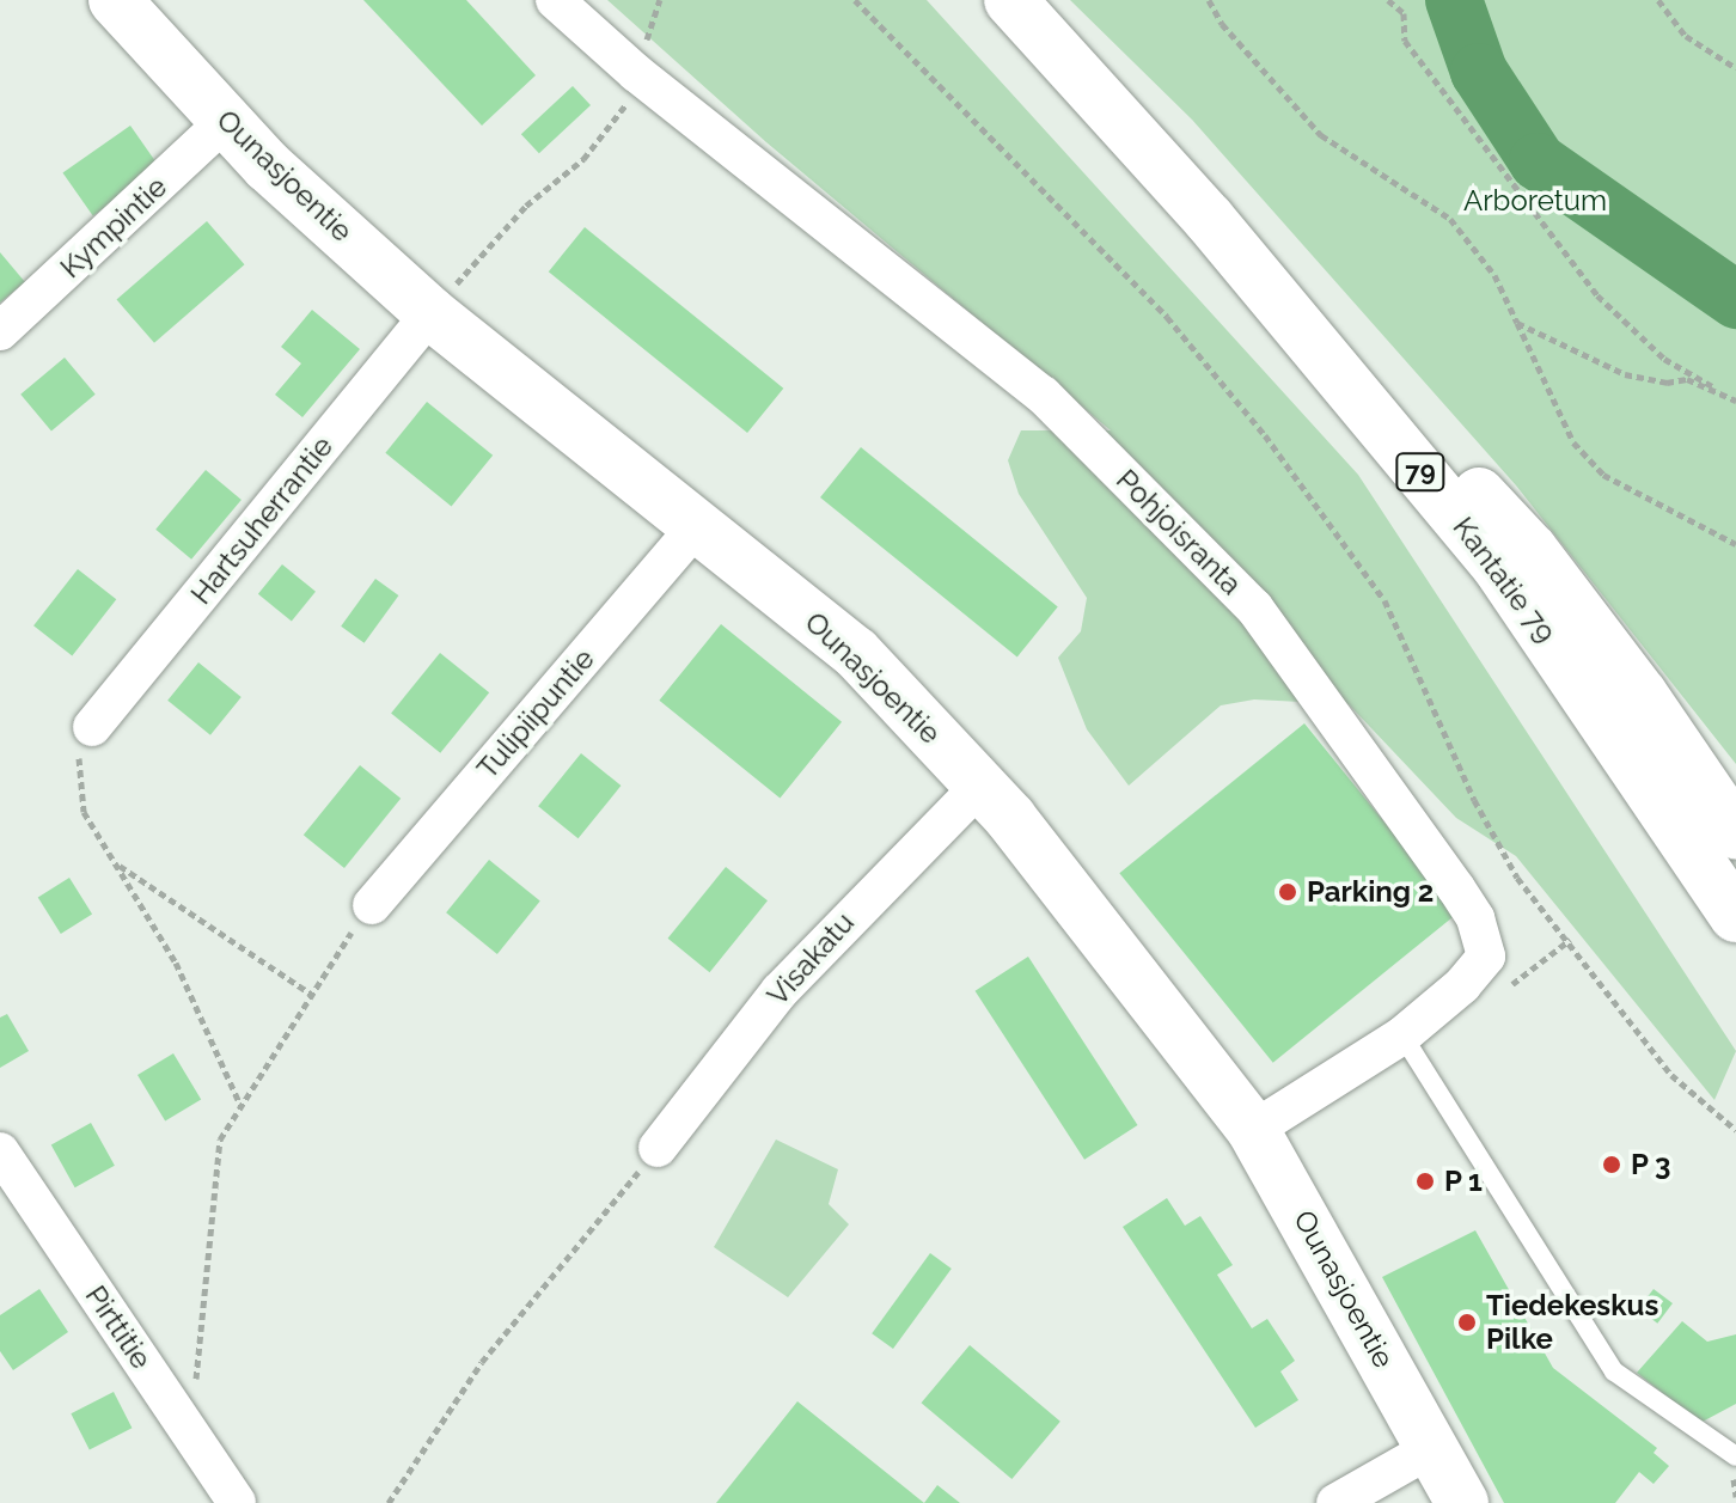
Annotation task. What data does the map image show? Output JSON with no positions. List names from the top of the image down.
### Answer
{
  "streets": {
    "street": [
      "Ounasjoentie",
      "Kympintie",
      "79",
      "Hartsuherrantie",
      "Pohjoisranta",
      "Kantatie 79",
      "Tulipiipuntie",
      "Visakatu",
      "Pirttitie"
    ]
  },
  "crossings": [
    ["Ounasjoentie", "Kympintie"],
    ["Ounasjoentie", "Hartsuherrantie"],
    ["Ounasjoentie", "Pohjoisranta"],
    ["Ounasjoentie", "Tulipiipuntie"],
    ["Ounasjoentie", "Visakatu"]
  ],
  "parks": ["Arboretum"],
  "places": [
    "Parking 2",
    "P 3",
    "P 1",
    "Tiedekeskus Pilke"
  ]
}
